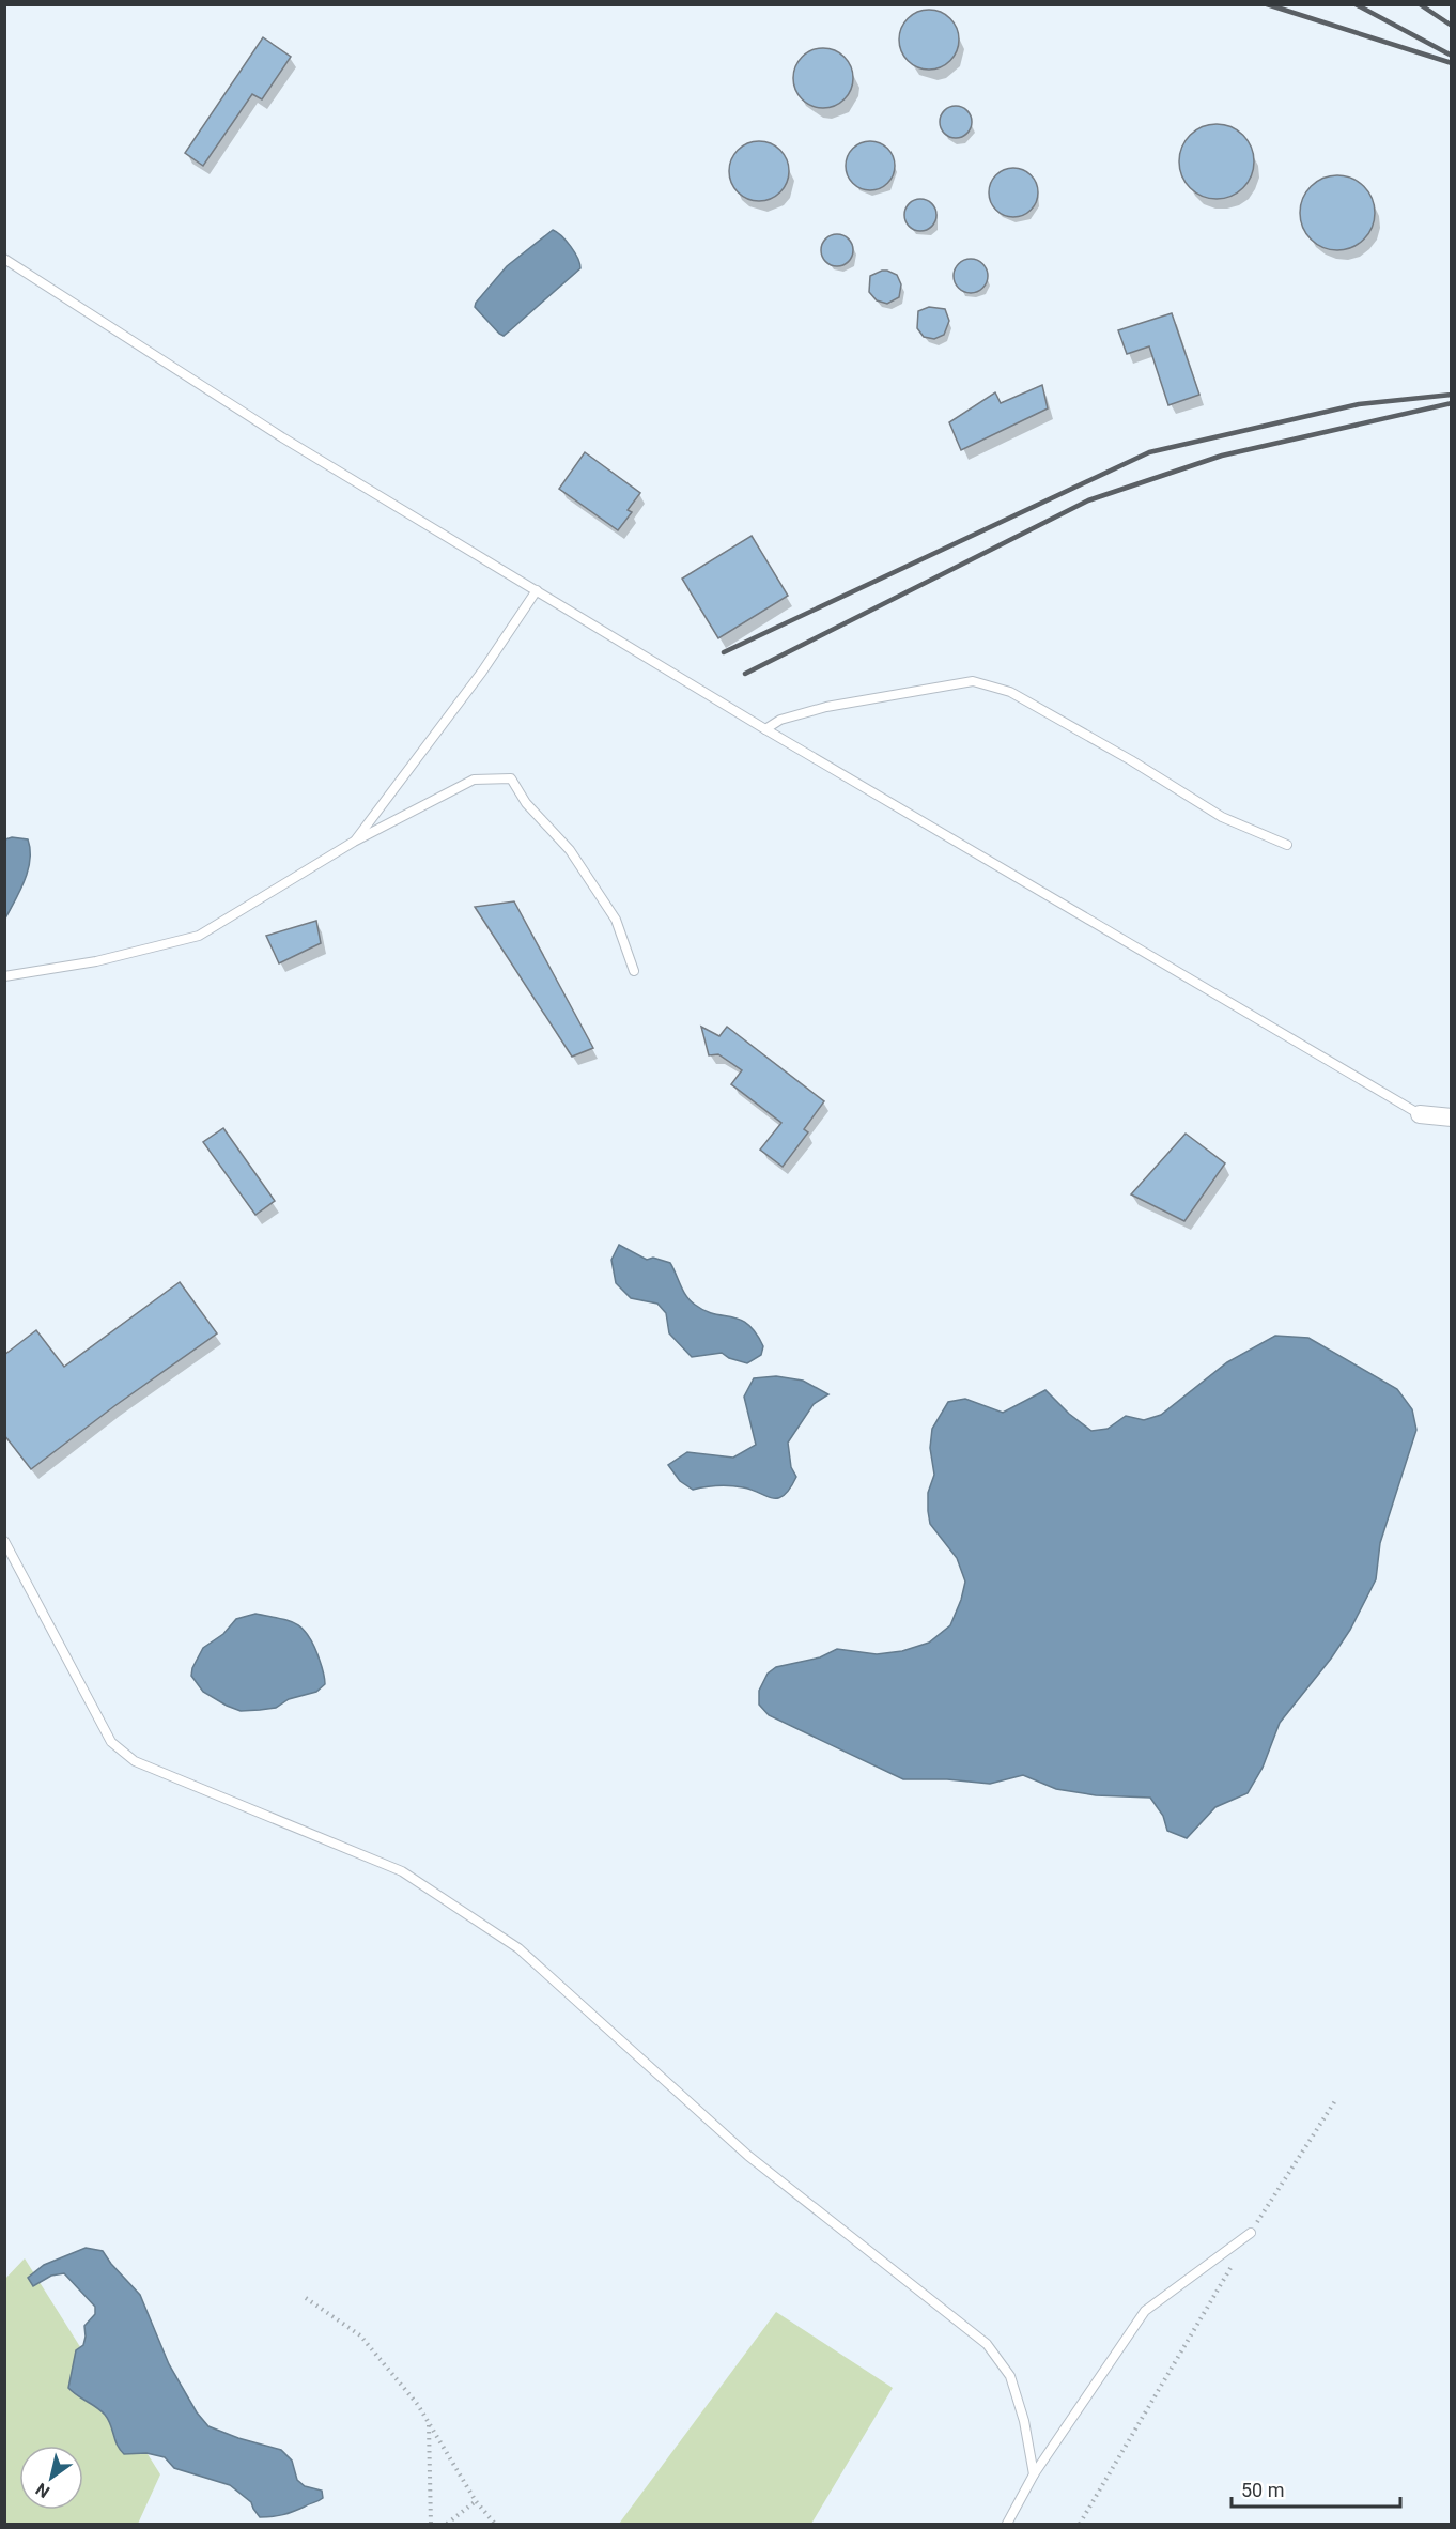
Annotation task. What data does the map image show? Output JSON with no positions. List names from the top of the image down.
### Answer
{
  "scale_bar": "50 m",
  "north": "bottom left"
}
